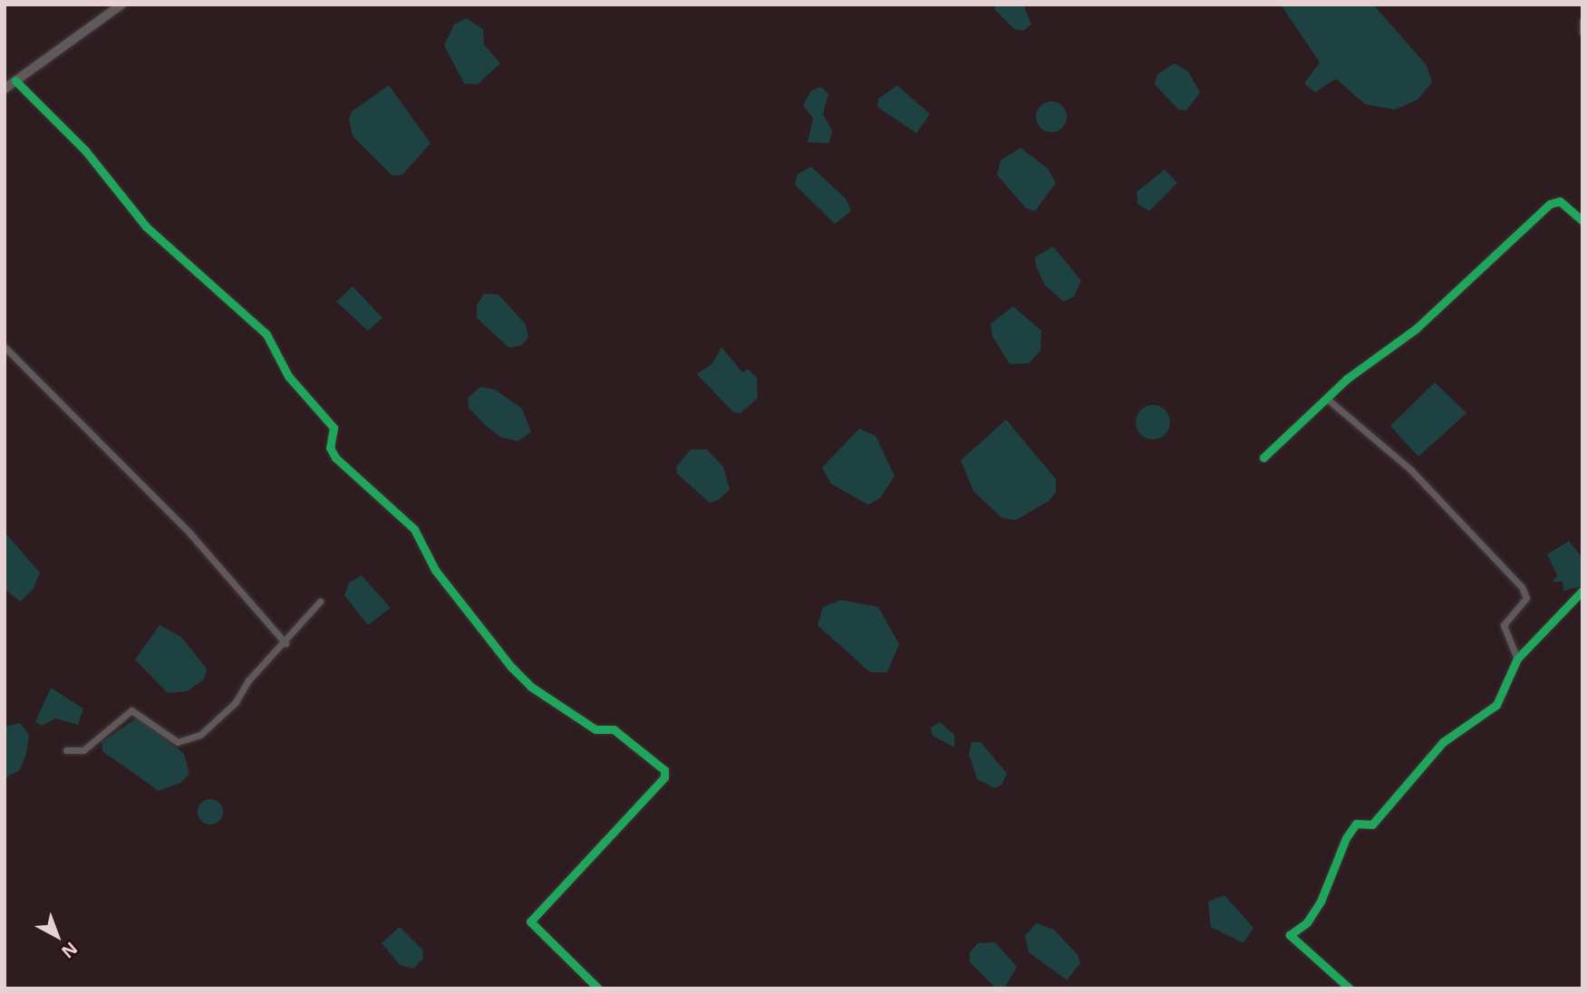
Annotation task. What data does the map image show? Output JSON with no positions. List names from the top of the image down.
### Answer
{
  "north": "bottom right"
}
